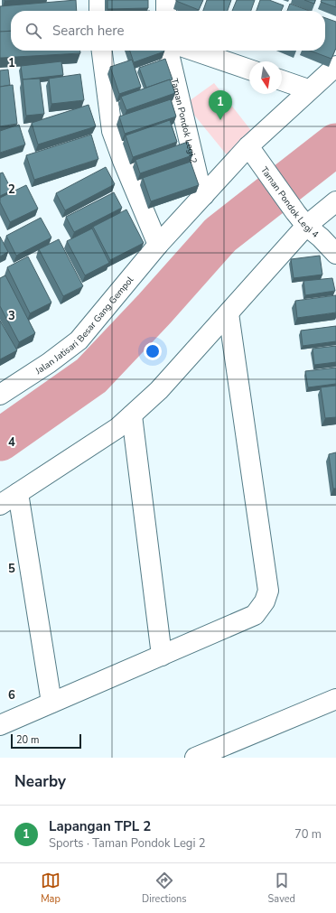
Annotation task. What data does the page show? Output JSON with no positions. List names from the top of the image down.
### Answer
{
  "streets": {
    "street": ["Taman Pondok Legi 2", "Taman Pondok Legi 4", "Jalan Jatisari Besar Gang Gempol"]
  },
  "scale_bar": "20 m",
  "north": "bottom",
  "page": {
    "search": "Search here",
    "pins": "1",
    "scale": "20 m",
    "heading": "Nearby",
    "list": [
      {
        "mark": "1",
        "name": "Lapangan TPL 2",
        "note": "Sports · Taman Pondok Legi 2",
        "value": "70 m"
      }
    ],
    "nav": ["Map", "Directions", "Saved"]
  },
  "grid": {
    "rows": [
      "1",
      "2",
      "3",
      "4",
      "5",
      "6"
    ]
  }
}
